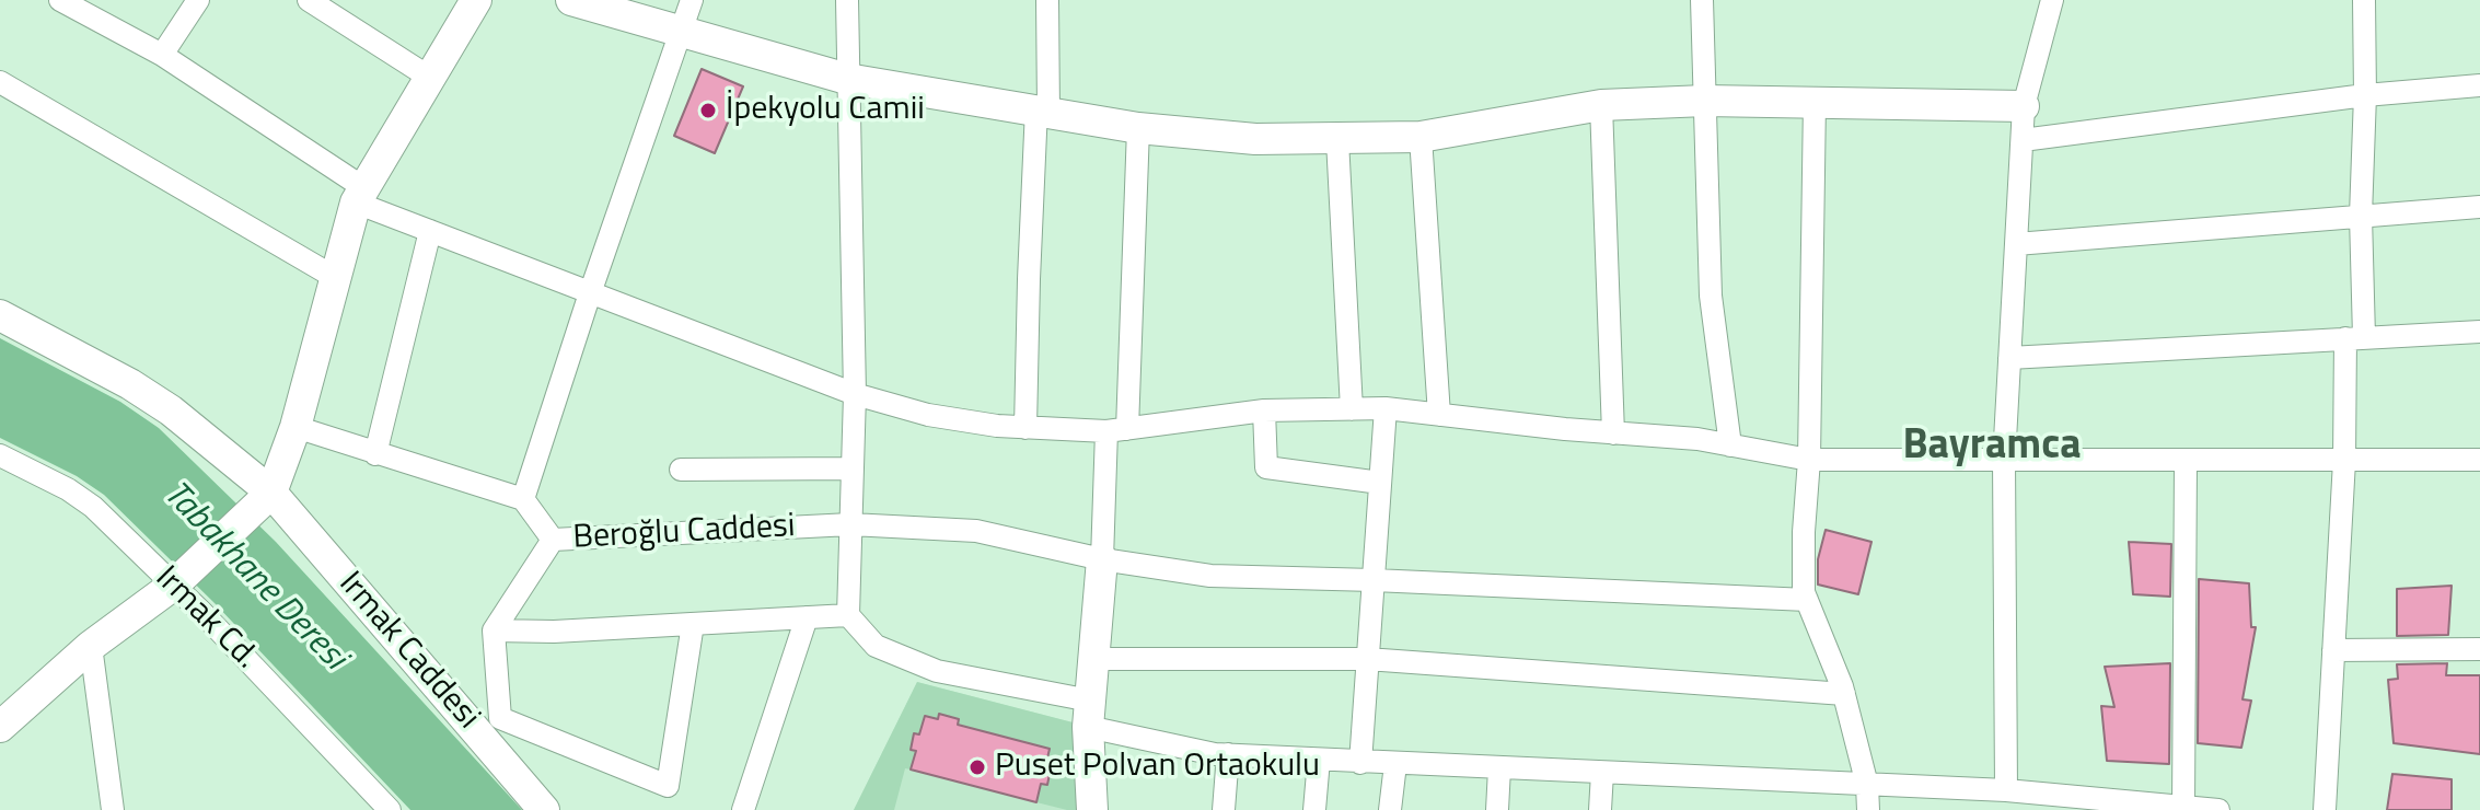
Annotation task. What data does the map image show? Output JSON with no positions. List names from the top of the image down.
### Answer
{
  "streets": {
    "street": ["Beroğlu Caddesi", "Irmak Cd.", "Irmak Caddesi"]
  },
  "districts": ["Bayramca"],
  "water": ["Tabakhane Deresi"],
  "places": ["İpekyolu Camii", "Puset Polvan Ortaokulu"]
}
